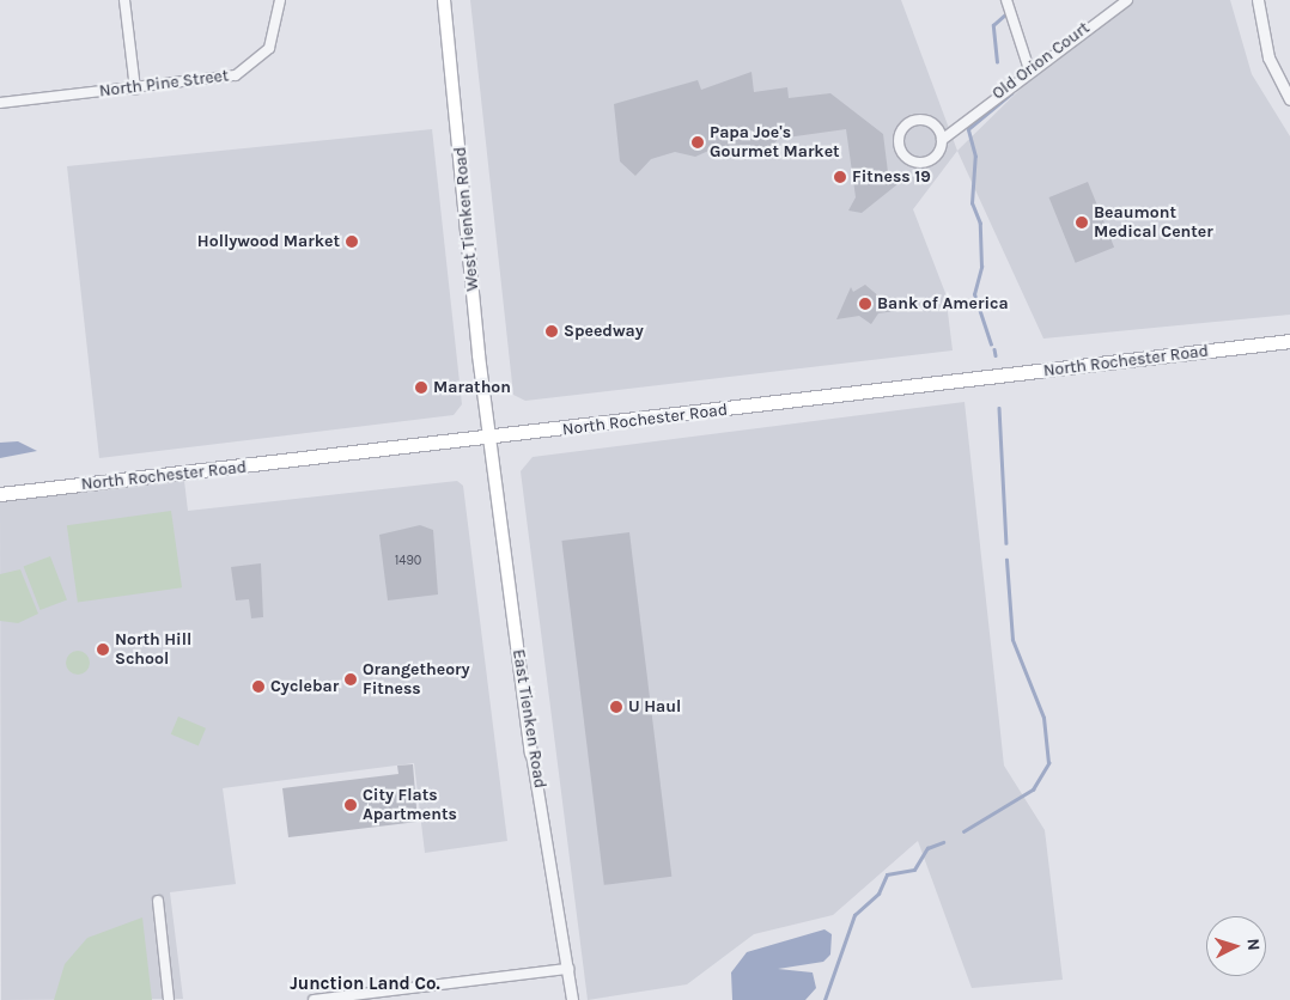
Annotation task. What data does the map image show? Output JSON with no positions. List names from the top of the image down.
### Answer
{
  "streets": {
    "main road": ["West Tienken Road", "North Rochester Road", "East Tienken Road"],
    "street": ["Old Orion Court", "North Pine Street"]
  },
  "crossings": [
    ["West Tienken Road", "North Rochester Road"],
    ["West Tienken Road", "East Tienken Road"],
    ["North Rochester Road", "East Tienken Road"]
  ],
  "districts": ["Junction Land Co."],
  "places": [
    "Papa Joe's Gourmet Market",
    "Fitness 19",
    "Beaumont Medical Center",
    "Hollywood Market",
    "Bank of America",
    "Speedway",
    "Marathon",
    "North Hill School",
    "Orangetheory Fitness",
    "Cyclebar",
    "U Haul",
    "City Flats Apartments"
  ],
  "house_numbers": ["1490"],
  "north": "right"
}
